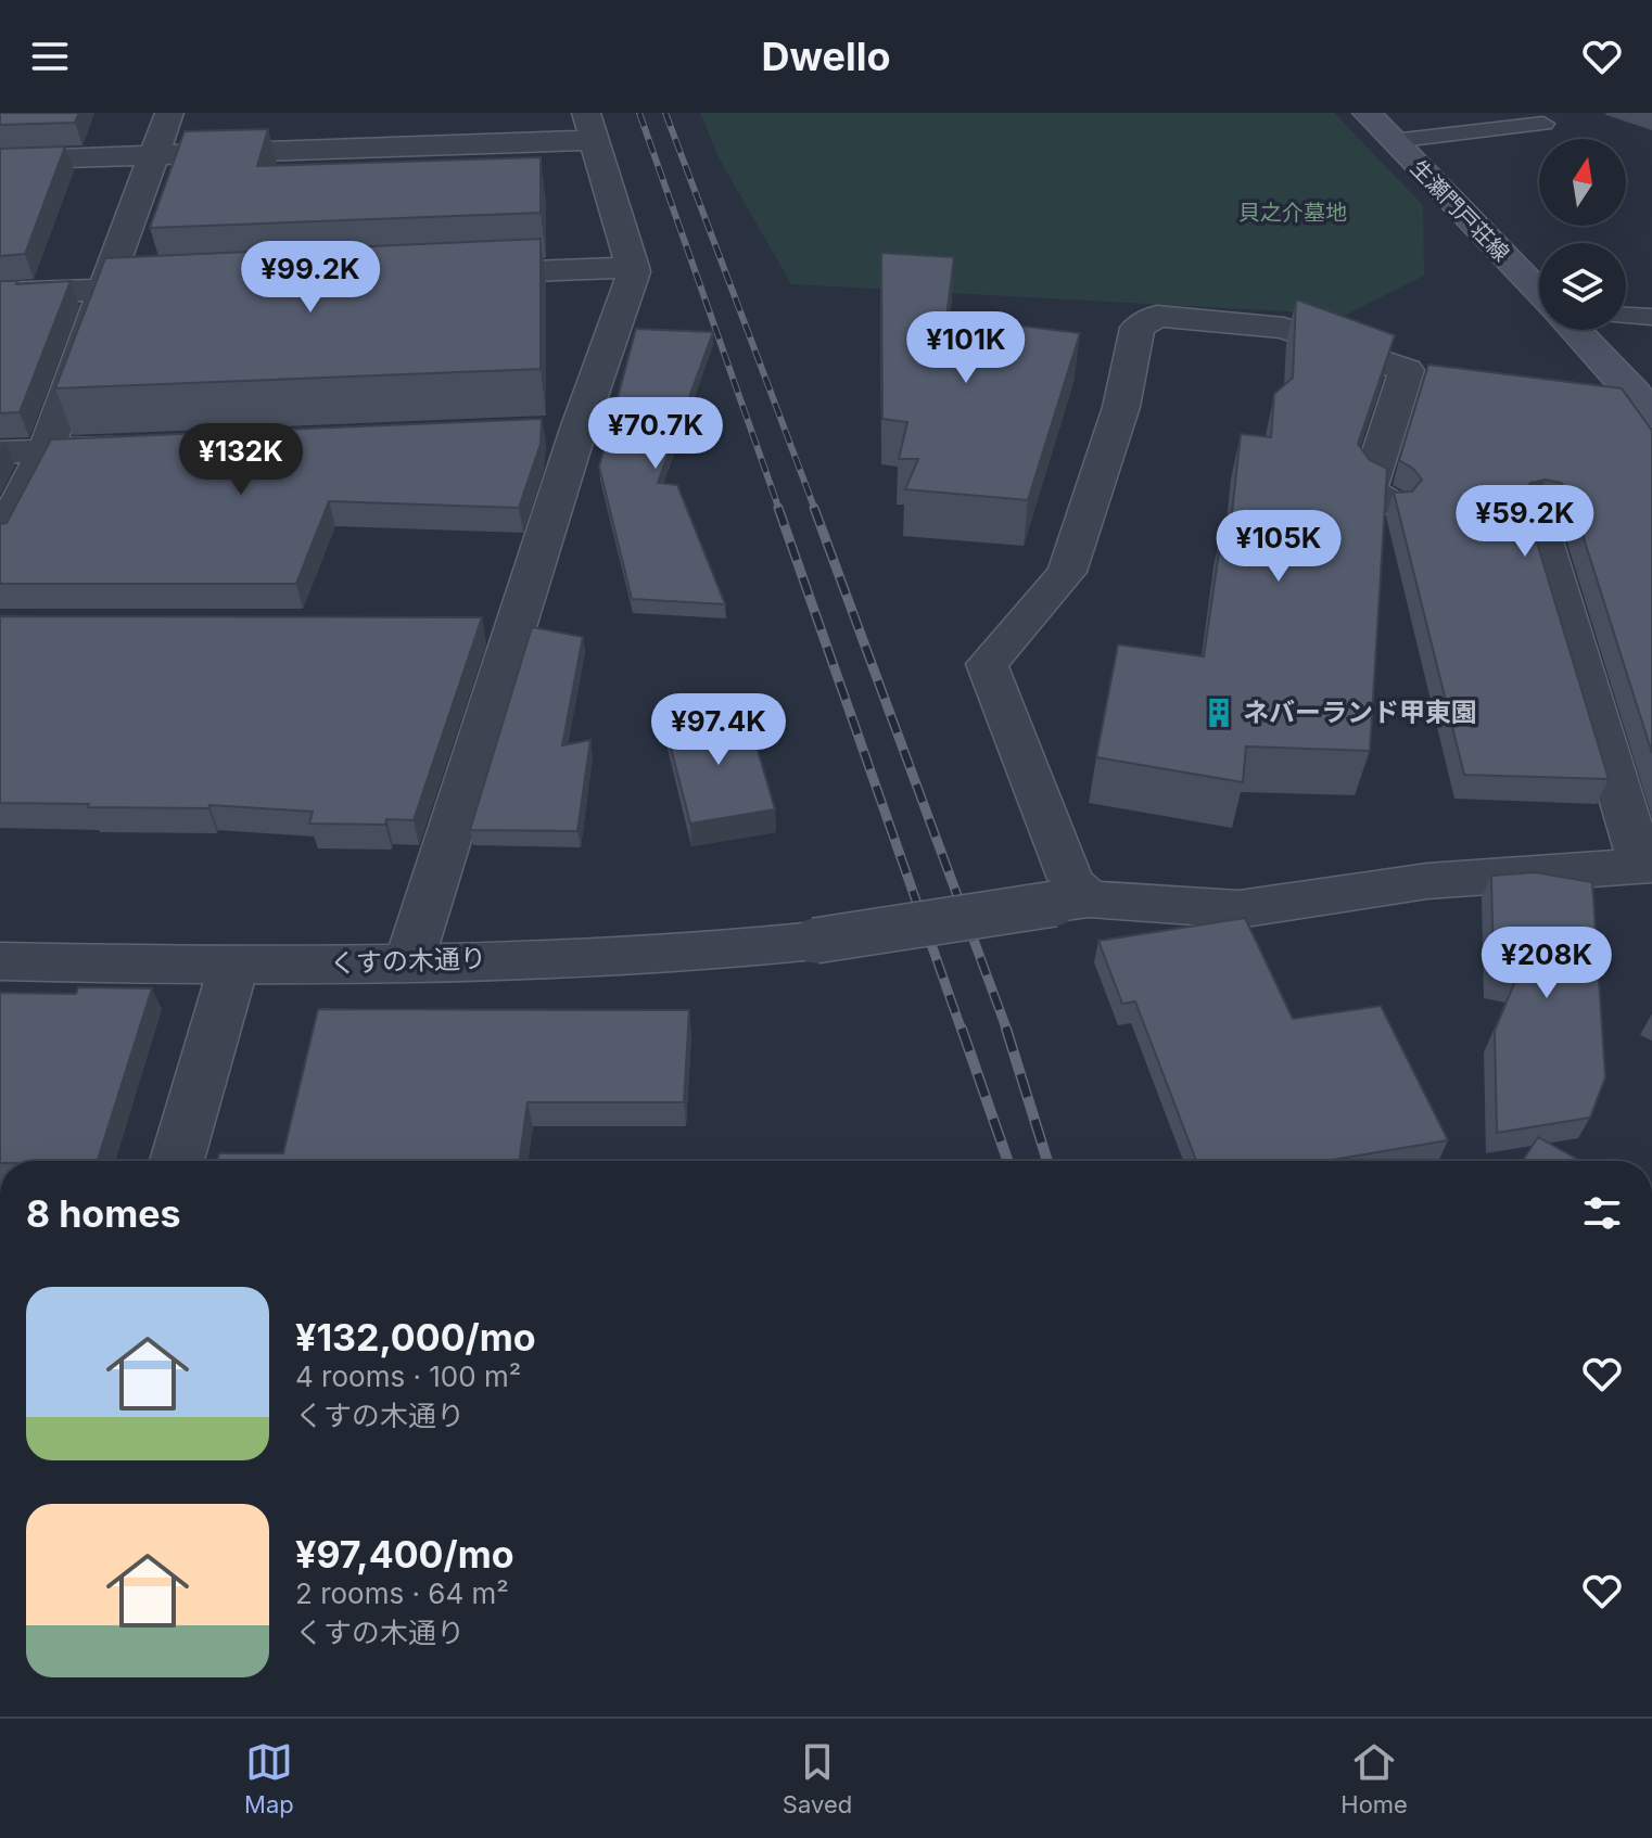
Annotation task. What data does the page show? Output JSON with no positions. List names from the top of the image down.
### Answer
{
  "streets": {
    "main road": ["生瀬門戸荘線"],
    "street": ["くすの木通り"]
  },
  "parks": ["貝之介墓地"],
  "places": {
    "building": ["ネバーランド甲東園"]
  },
  "north": "top",
  "page": {
    "header": "Dwello",
    "price": [
      "¥99.2K",
      "¥101K",
      "¥70.7K",
      "¥132K",
      "¥59.2K",
      "¥105K",
      "¥97.4K",
      "¥208K"
    ],
    "heading": "8 homes",
    "list": [
      {
        "name": "¥132,000/mo",
        "note": "4 rooms · 100 m² · くすの木通り"
      },
      {
        "name": "¥97,400/mo",
        "note": "2 rooms · 64 m² · くすの木通り"
      }
    ],
    "tabs": ["Map", "Saved", "Home"]
  }
}
